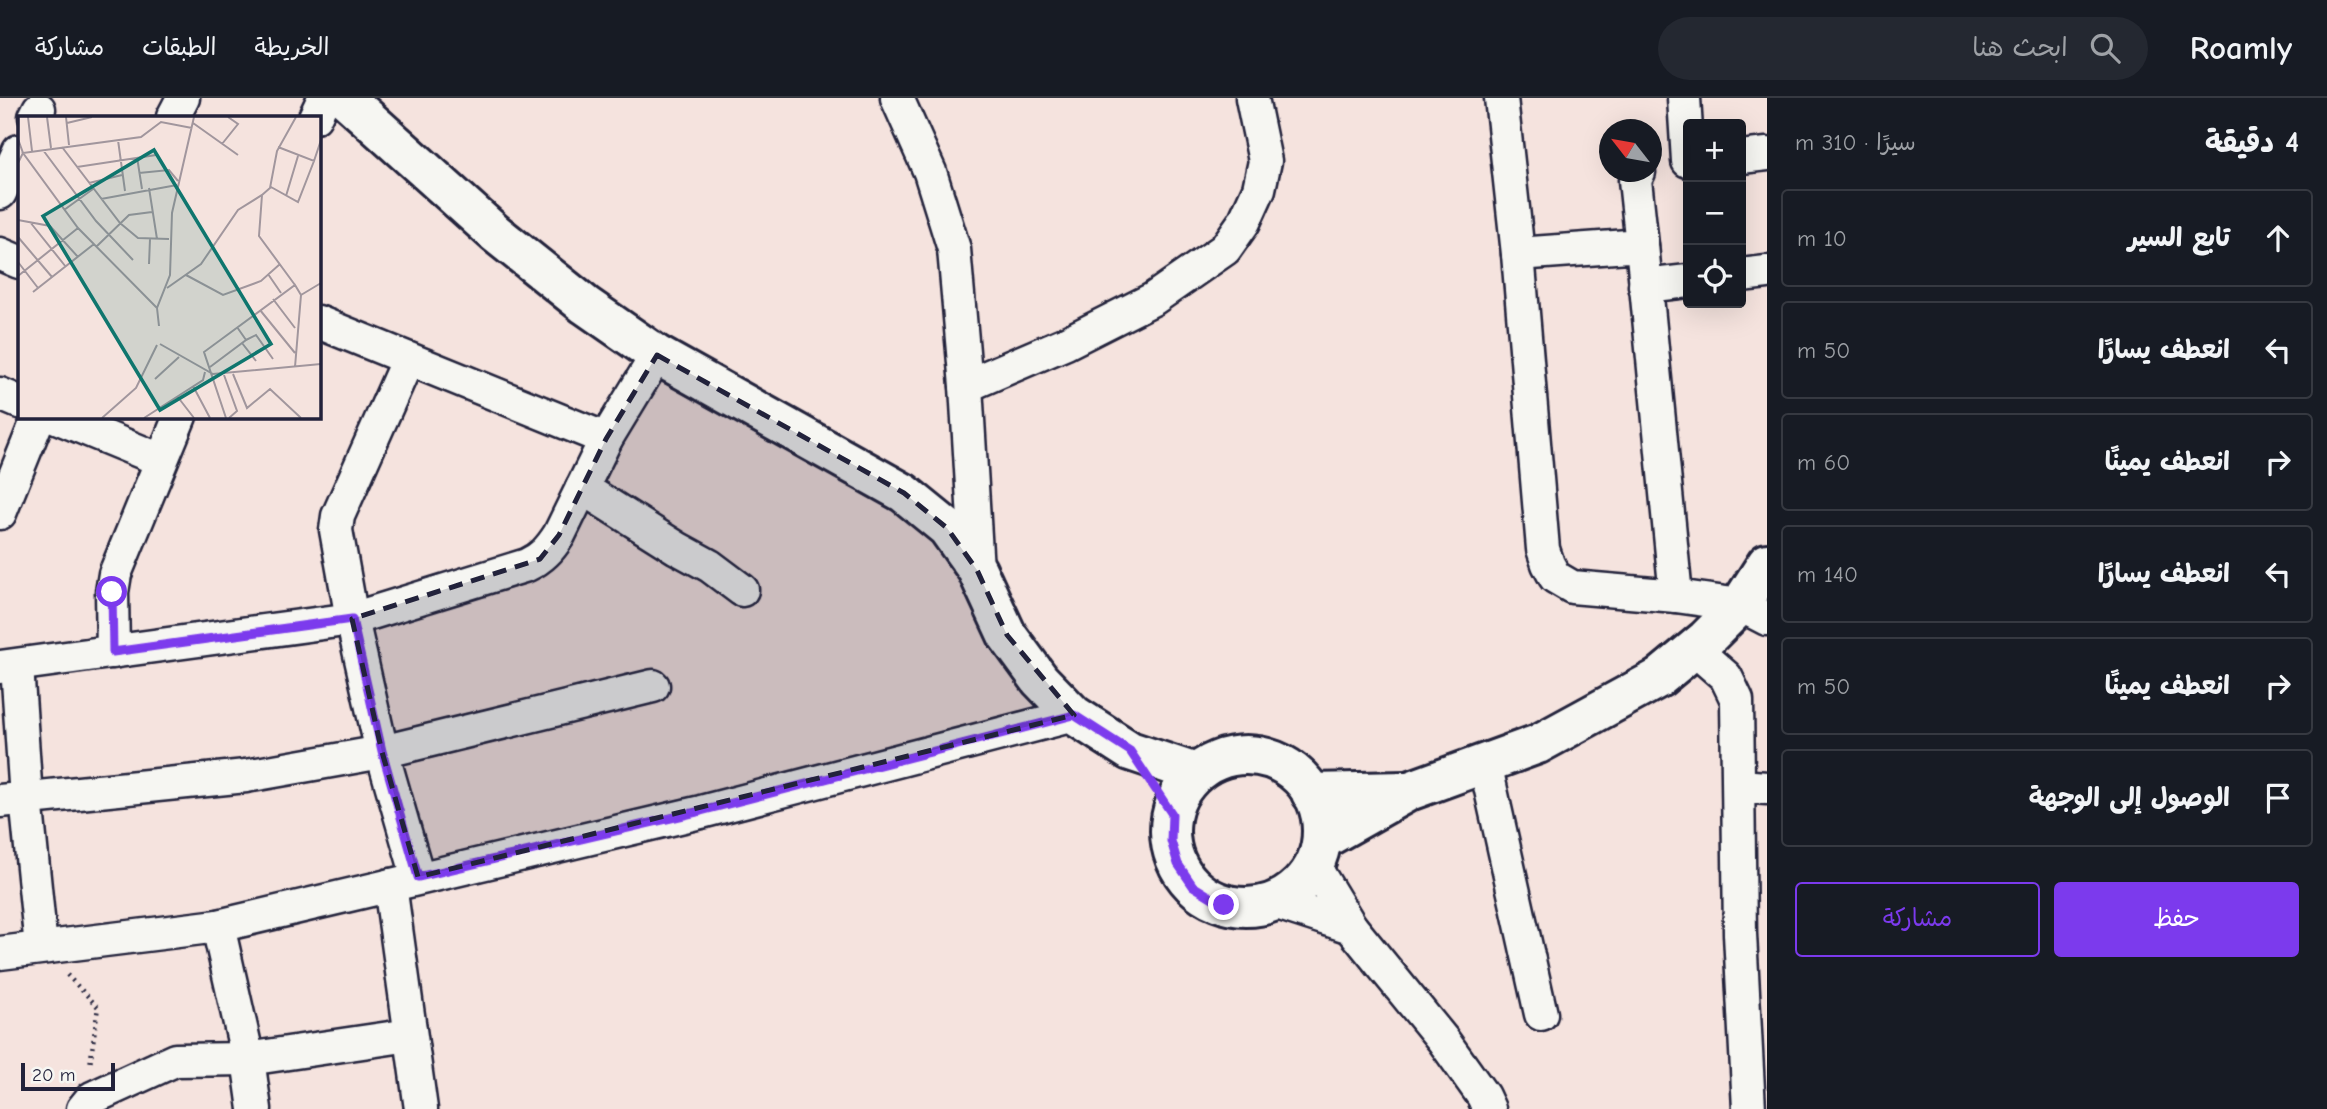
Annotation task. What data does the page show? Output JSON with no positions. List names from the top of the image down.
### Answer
{
  "scale_bar": "20 m",
  "north": "top left",
  "page": {
    "header": "Roamly",
    "search": "ابحث هنا",
    "nav": ["الخريطة", "الطبقات", "مشاركة"],
    "heading": ["4 دقيقة", "سيرًا · 310 m"],
    "map_buttons": ["+", "−"],
    "list": [
      ["تابع السير", "10 m"],
      ["انعطف يسارًا", "50 m"],
      ["انعطف يمينًا", "60 m"],
      ["انعطف يسارًا", "140 m"],
      ["انعطف يمينًا", "50 m"],
      "الوصول إلى الوجهة"
    ],
    "buttons": ["حفظ", "مشاركة"],
    "scale": "20 m"
  }
}
